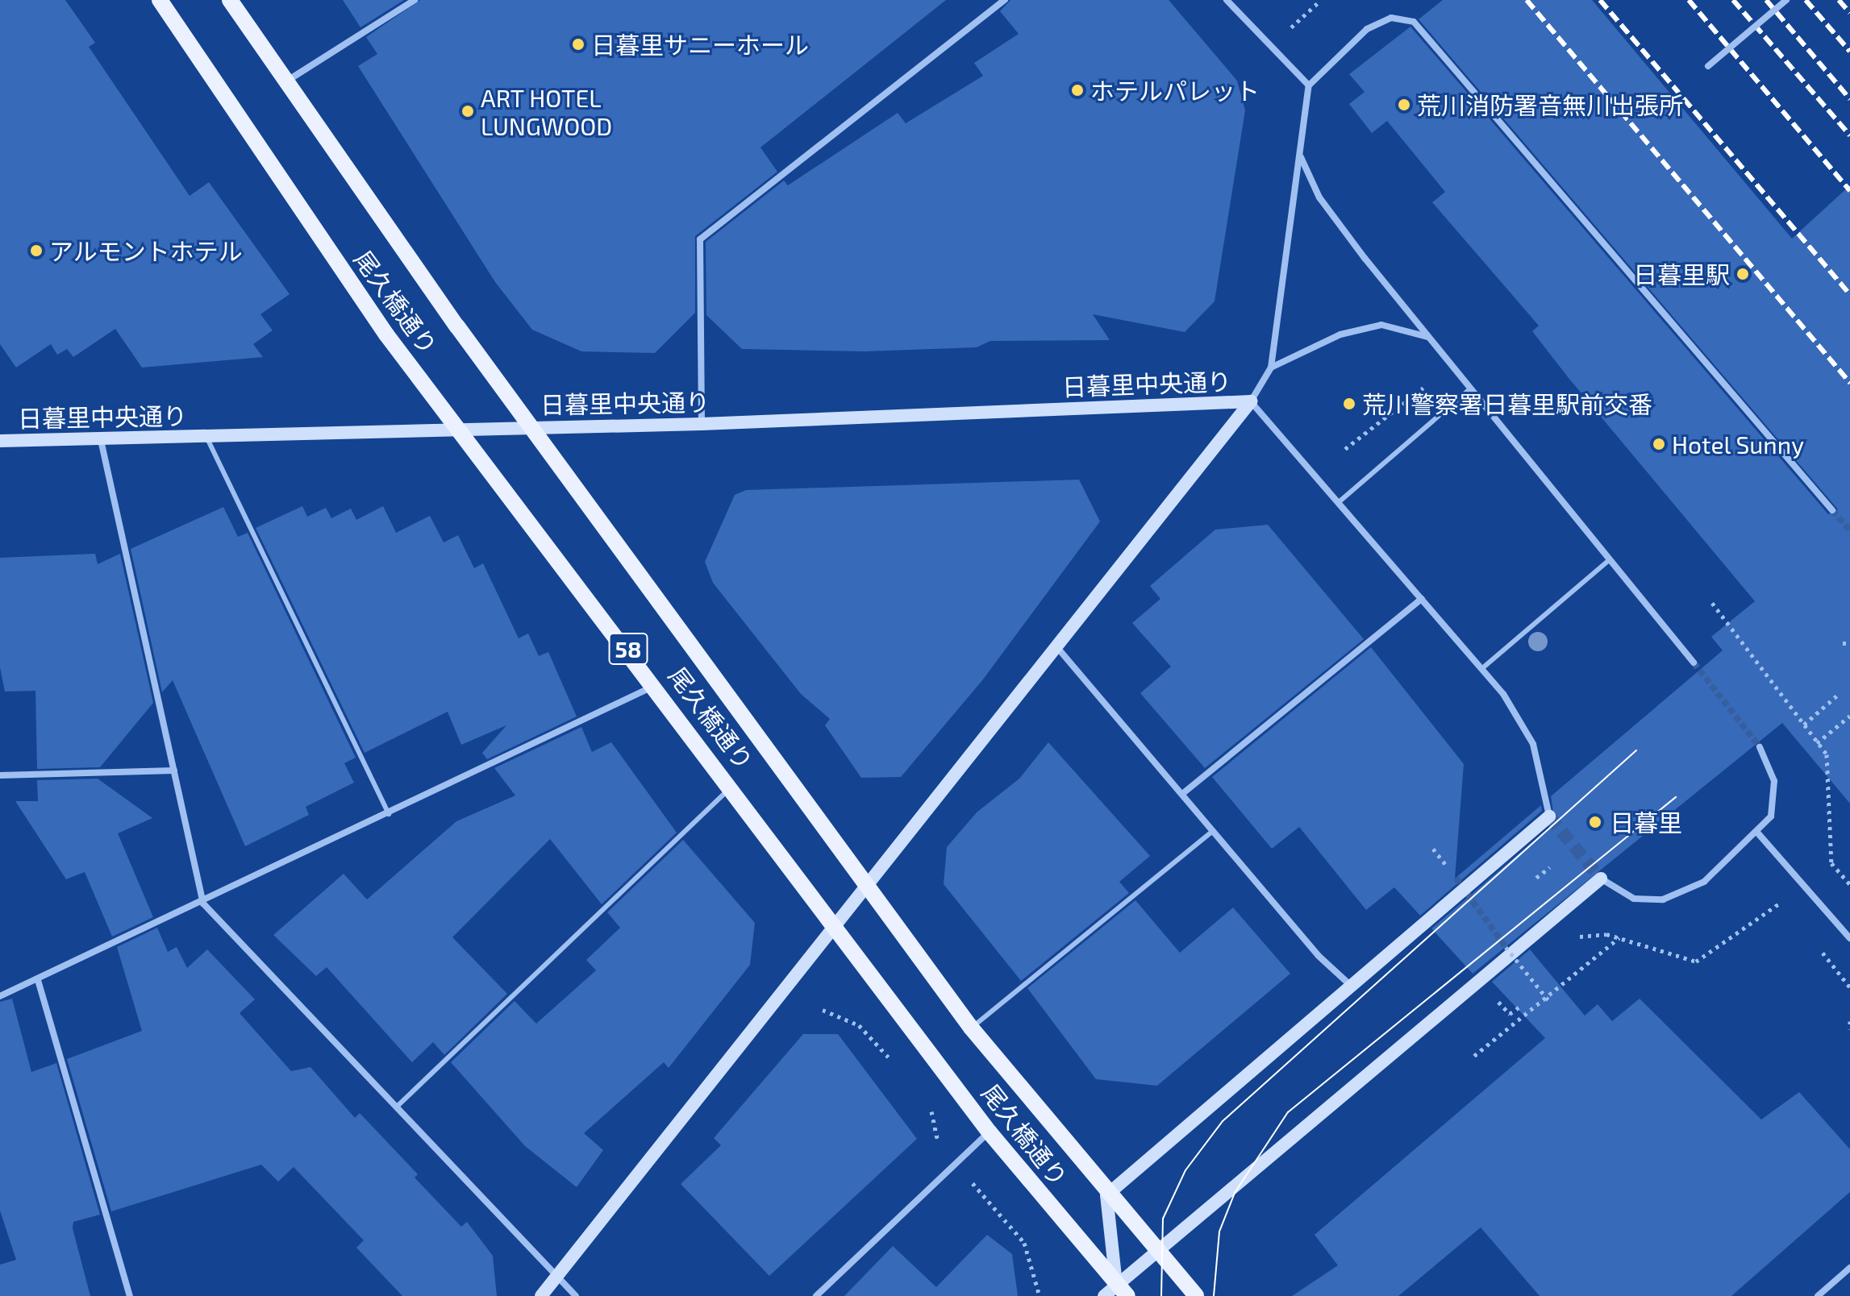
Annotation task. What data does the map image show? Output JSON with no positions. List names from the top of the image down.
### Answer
{
  "streets": {
    "main road": ["尾久橋通り", "58"],
    "street": ["日暮里中央通り"]
  },
  "crossings": [
    ["尾久橋通り", "日暮里中央通り"]
  ],
  "places": [
    "日暮里サニーホール",
    "ホテルパレット",
    "荒川消防署音無川出張所",
    "ART HOTEL LUNGWOOD",
    "アルモントホテル",
    "日暮里駅",
    "荒川警察署日暮里駅前交番",
    "Hotel Sunny",
    "日暮里"
  ]
}
